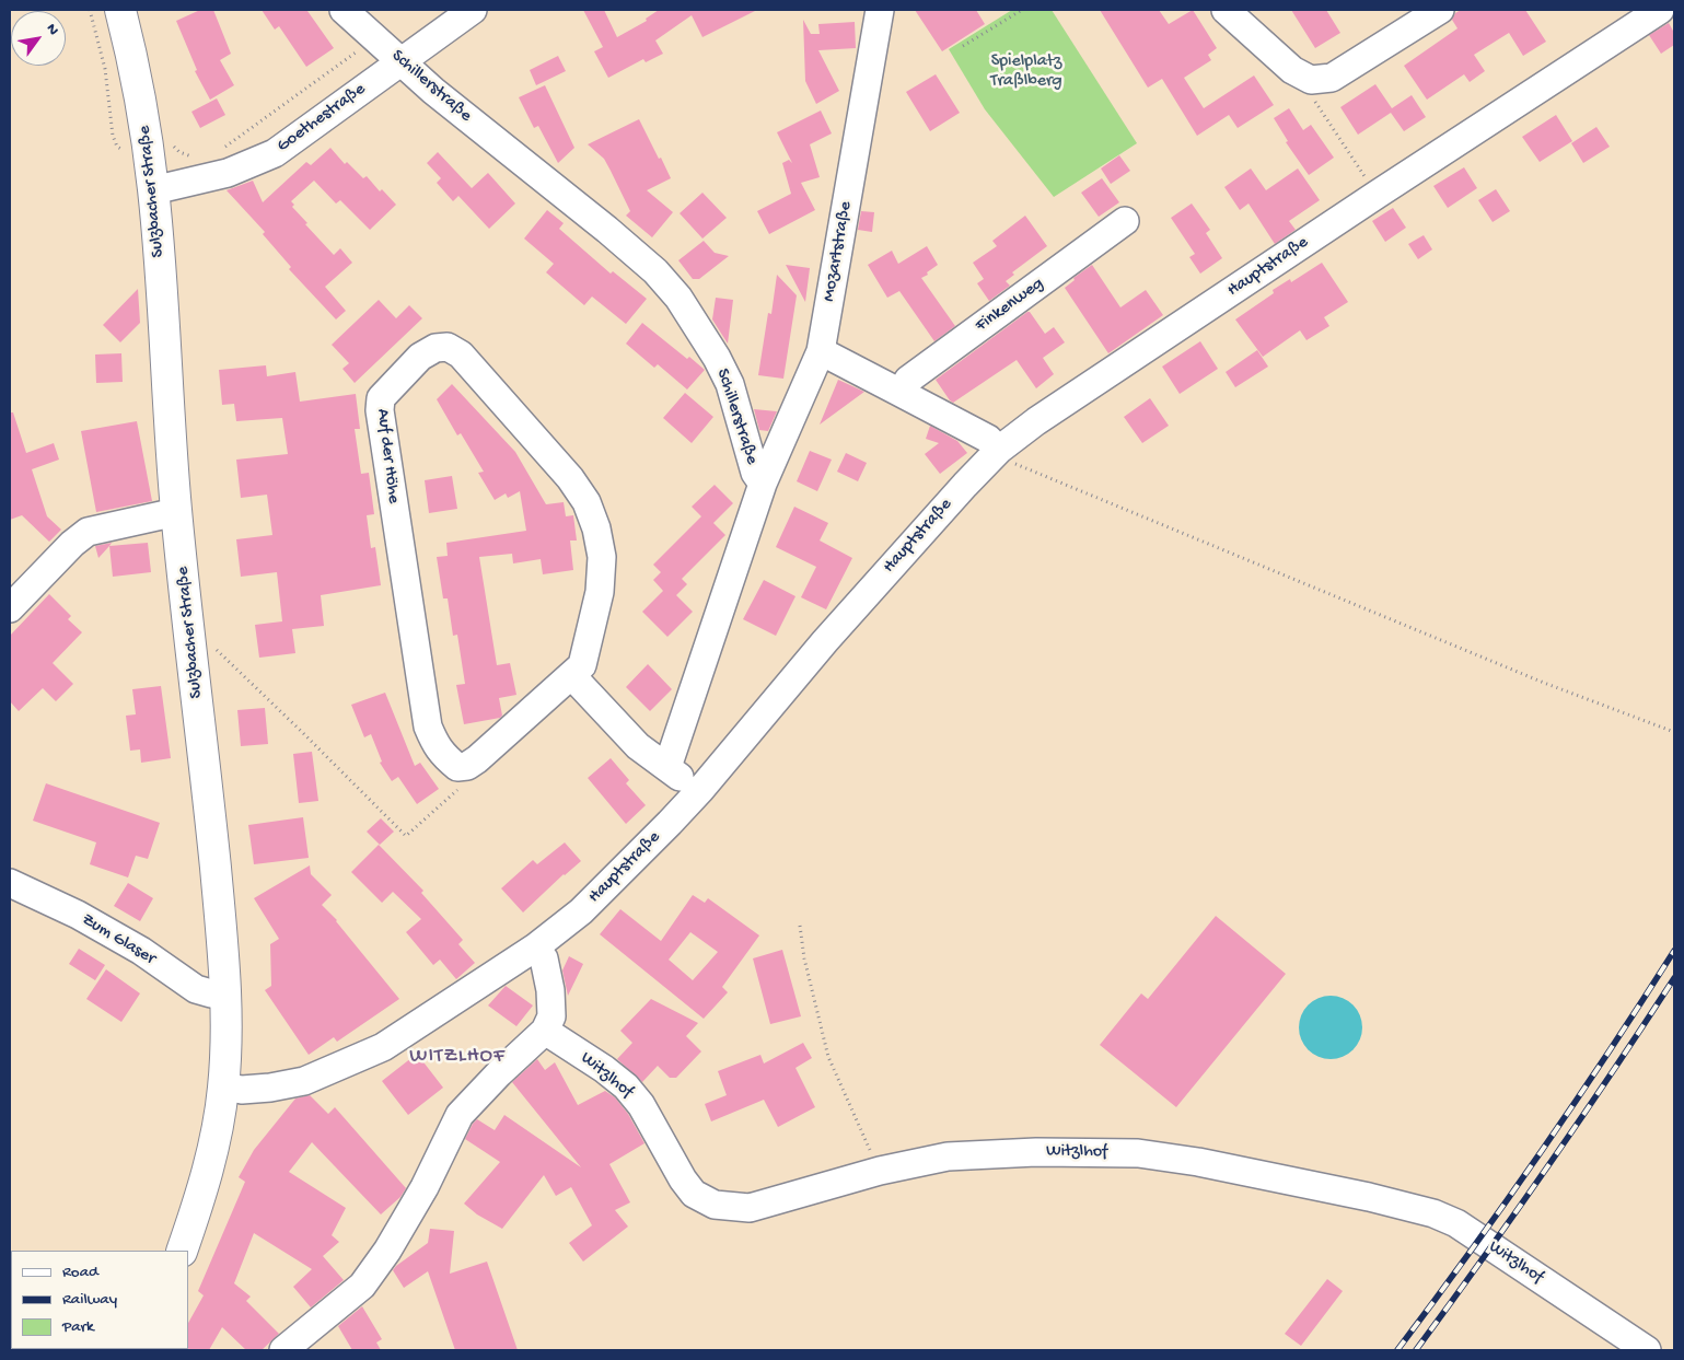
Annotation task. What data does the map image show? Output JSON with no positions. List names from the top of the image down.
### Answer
{
  "streets": {
    "main road": ["Sulzbacher Straße"],
    "street": [
      "Schillerstraße",
      "Goethestraße",
      "Mozartstraße",
      "Hauptstraße",
      "Finkenweg",
      "Auf der Höhe",
      "Zum Glaser",
      "Witzlhof"
    ]
  },
  "crossings": [
    ["Schillerstraße", "Goethestraße"],
    ["Schillerstraße", "Mozartstraße"],
    ["Goethestraße", "Sulzbacher Straße"],
    ["Sulzbacher Straße", "Hauptstraße"],
    ["Sulzbacher Straße", "Zum Glaser"]
  ],
  "districts": ["WITZLHOF"],
  "parks": ["Spielplatz Traßlberg"],
  "legend": ["Road", "Railway", "Park"],
  "north": "top right"
}
